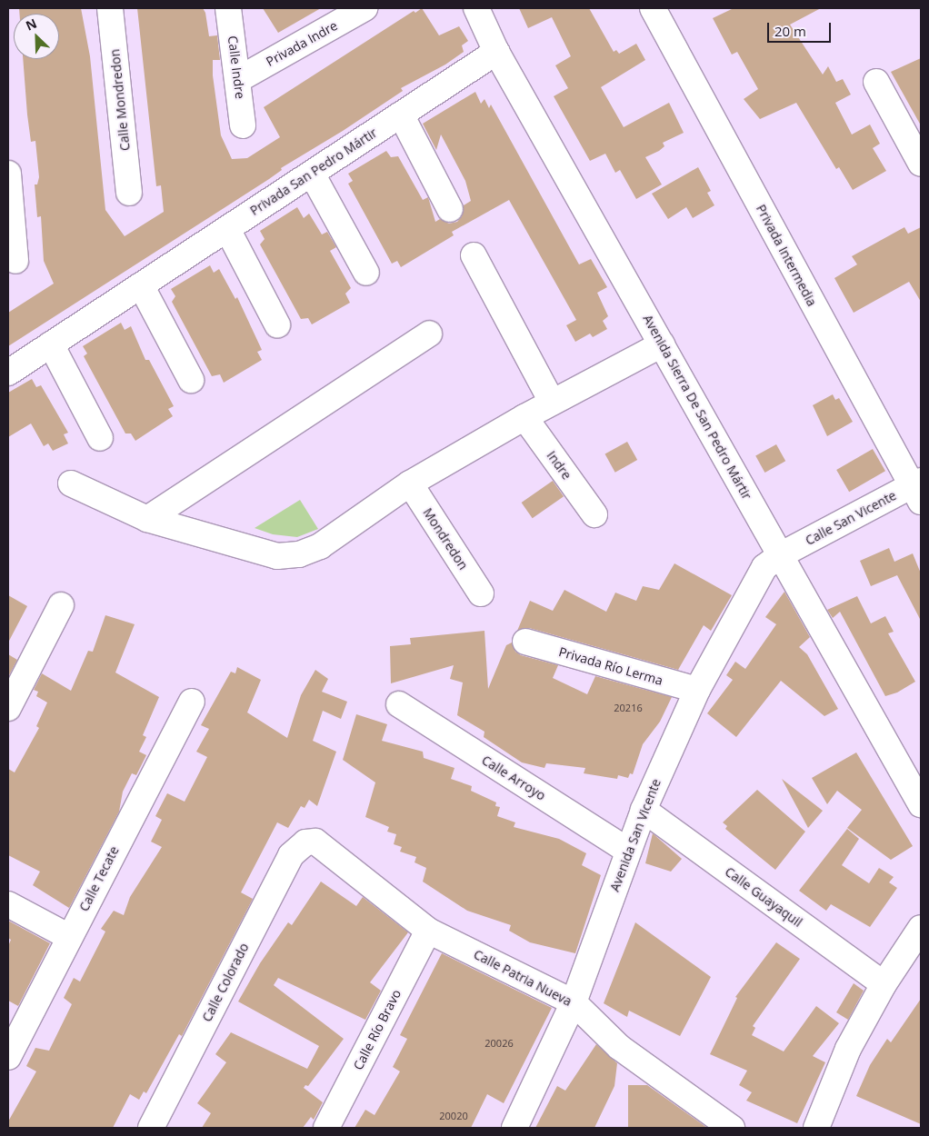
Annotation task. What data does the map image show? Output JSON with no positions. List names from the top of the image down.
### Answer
{
  "streets": {
    "street": [
      "Privada Indre",
      "Calle Indre",
      "Calle Mondredon",
      "Privada San Pedro Mártir",
      "Privada Intermedia",
      "Avenida Sierra De San Pedro Mártir",
      "Indre",
      "Calle San Vicente",
      "Mondredon",
      "Privada Río Lerma",
      "Calle Arroyo",
      "Avenida San Vicente",
      "Calle Tecate",
      "Calle Guayaquil",
      "Calle Patria Nueva",
      "Calle Colorado",
      "Calle Río Bravo"
    ]
  },
  "crossings": [
    ["Privada Indre", "Calle Indre"],
    ["Privada San Pedro Mártir", "Avenida Sierra De San Pedro Mártir"],
    ["Privada Intermedia", "Calle San Vicente"],
    ["Avenida Sierra De San Pedro Mártir", "Calle San Vicente"],
    ["Avenida Sierra De San Pedro Mártir", "Avenida San Vicente"],
    ["Calle San Vicente", "Avenida San Vicente"],
    ["Privada Río Lerma", "Avenida San Vicente"],
    ["Calle Arroyo", "Avenida San Vicente"],
    ["Avenida San Vicente", "Calle Guayaquil"],
    ["Avenida San Vicente", "Calle Patria Nueva"],
    ["Calle Patria Nueva", "Calle Colorado"],
    ["Calle Patria Nueva", "Calle Río Bravo"]
  ],
  "house_numbers": ["20216", "20026", "20020"],
  "scale_bar": "20 m",
  "north": "top left"
}
